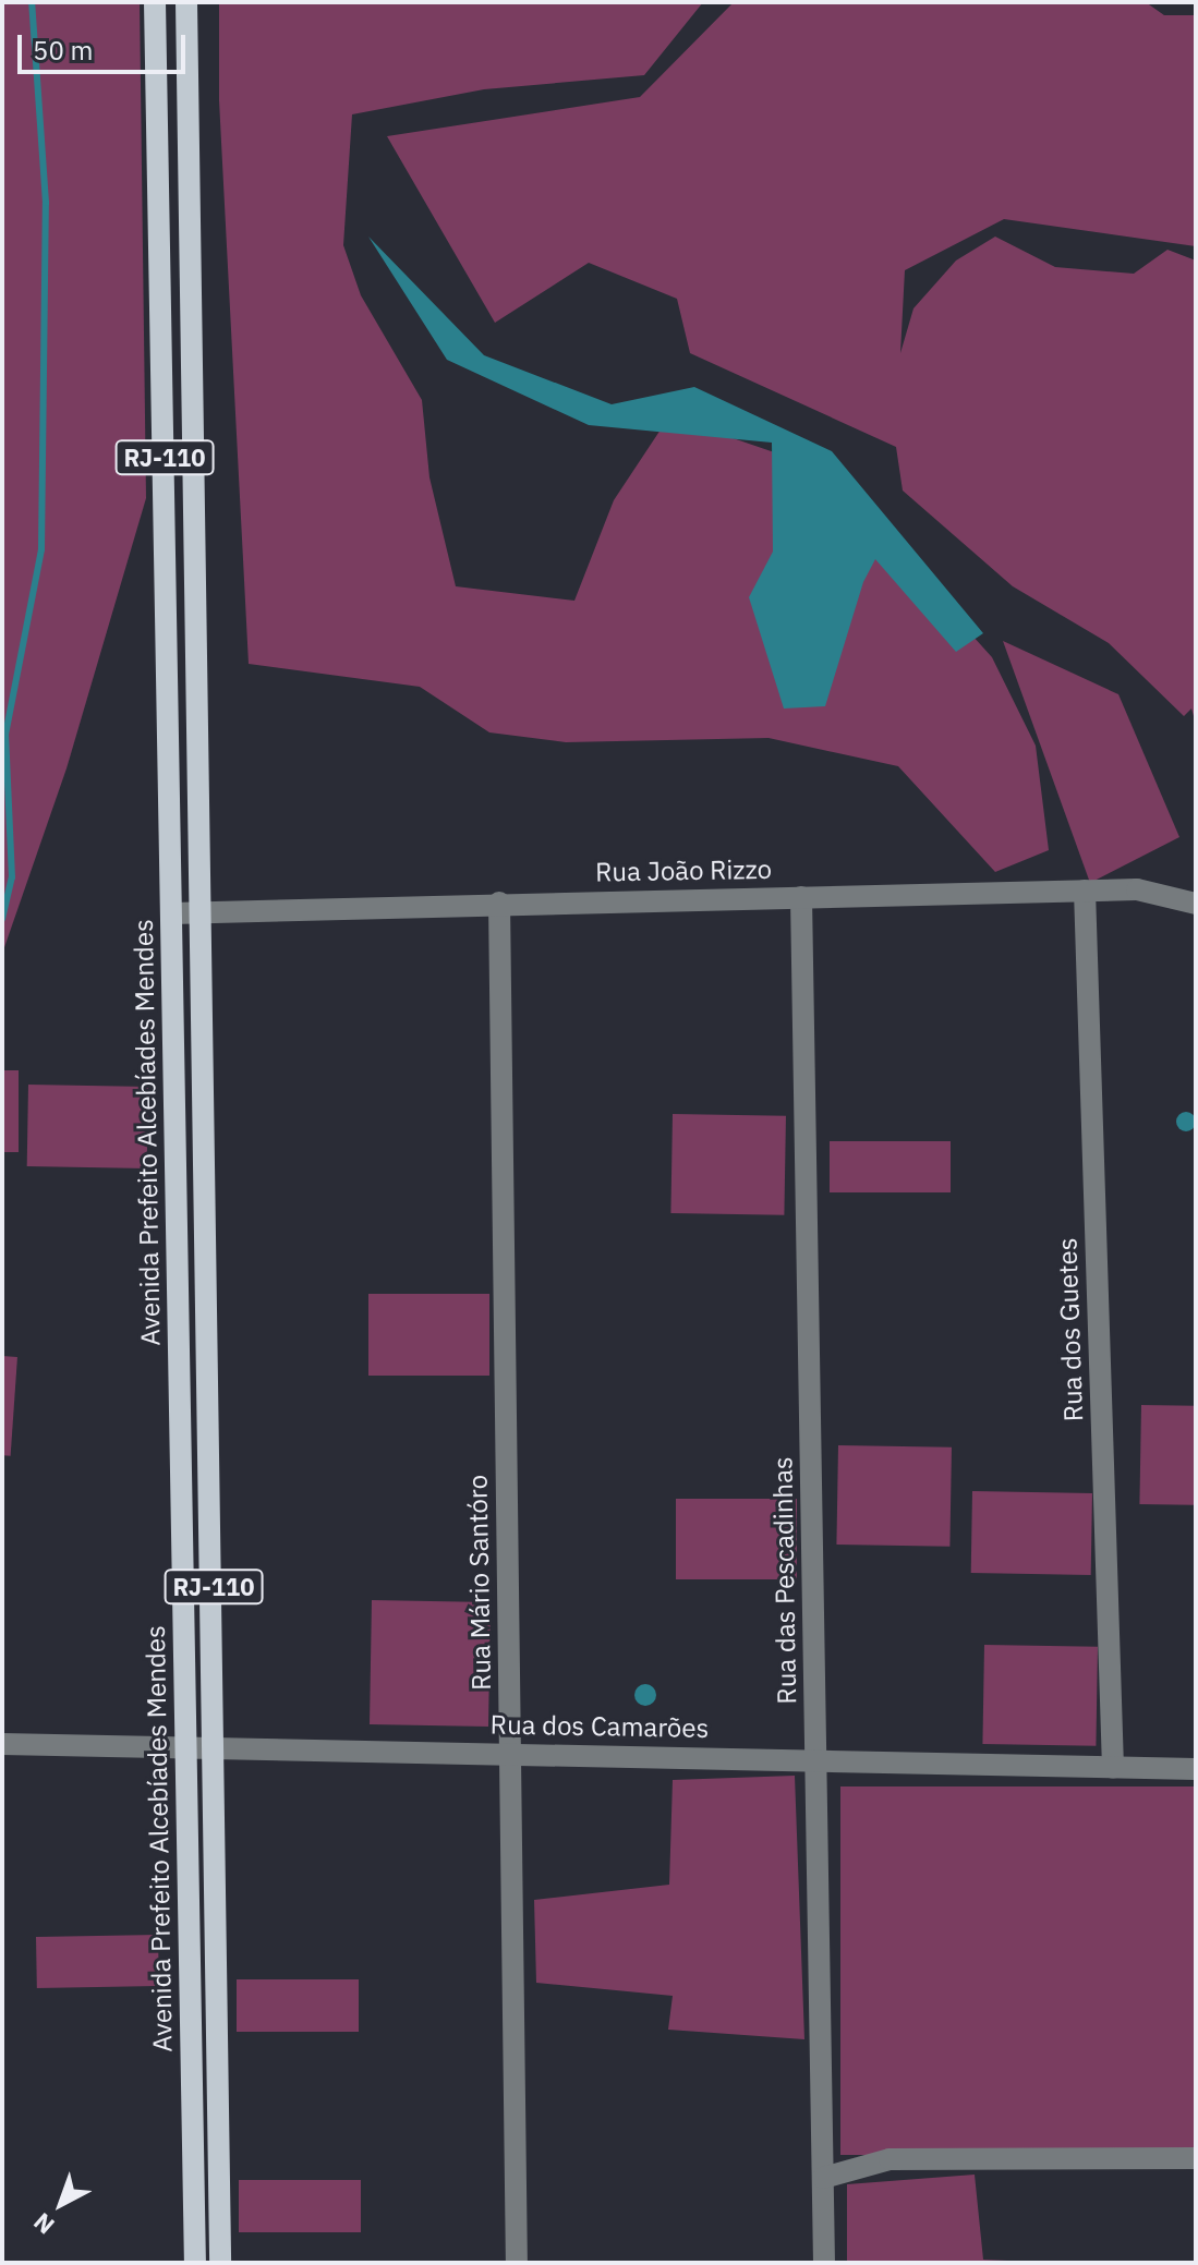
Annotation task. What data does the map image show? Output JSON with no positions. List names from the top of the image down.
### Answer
{
  "streets": {
    "main road": ["RJ-110", "Avenida Prefeito Alcebíades Mendes"],
    "street": [
      "Rua João Rizzo",
      "Rua dos Guetes",
      "Rua das Pescadinhas",
      "Rua Mário Santóro",
      "Rua dos Camarões"
    ]
  },
  "crossings": [
    ["Rua João Rizzo", "Avenida Prefeito Alcebíades Mendes"],
    ["Rua João Rizzo", "Rua dos Guetes"],
    ["Rua João Rizzo", "Rua das Pescadinhas"],
    ["Rua João Rizzo", "Rua Mário Santóro"],
    ["Avenida Prefeito Alcebíades Mendes", "Rua dos Camarões"],
    ["Rua dos Guetes", "Rua dos Camarões"],
    ["Rua das Pescadinhas", "Rua dos Camarões"],
    ["Rua Mário Santóro", "Rua dos Camarões"]
  ],
  "scale_bar": "50 m",
  "north": "bottom left"
}
